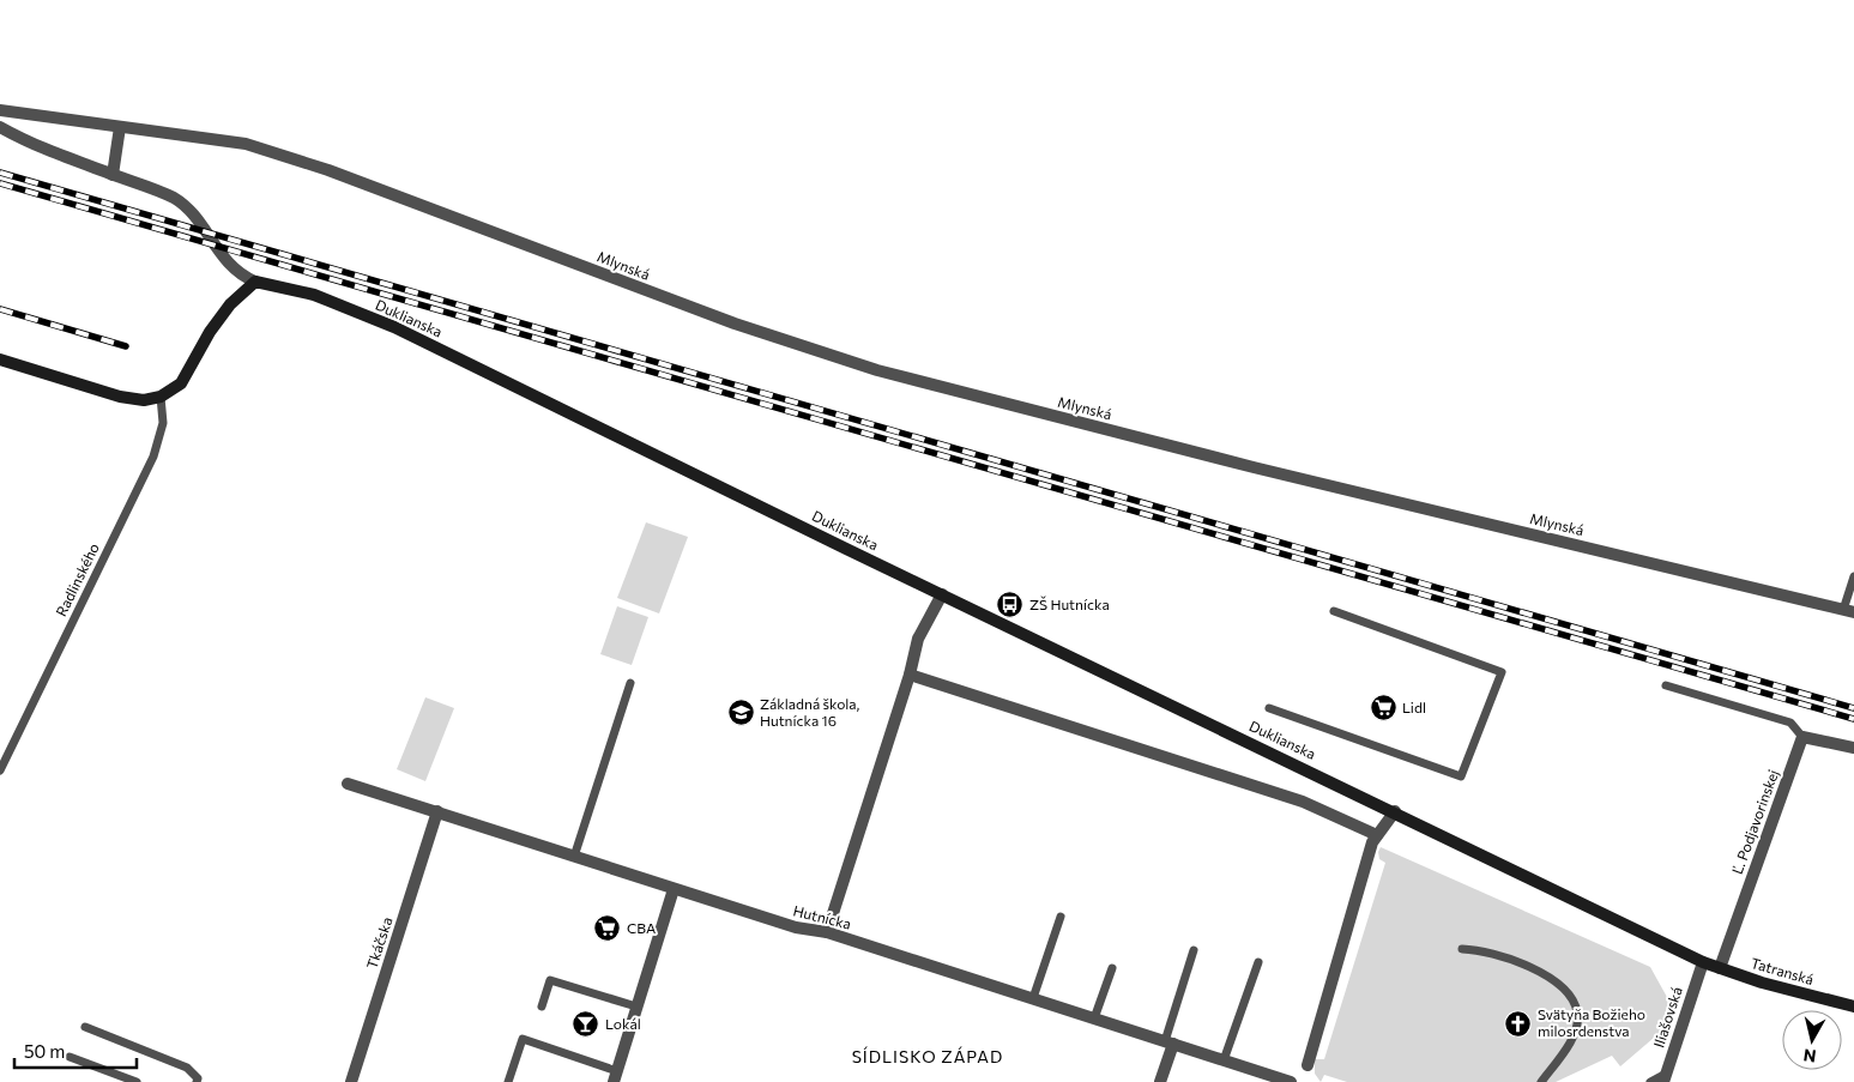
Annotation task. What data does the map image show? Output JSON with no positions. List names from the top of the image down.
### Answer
{
  "streets": {
    "main road": ["Duklianska", "Tatranská"],
    "street": [
      "Mlynská",
      "Ľ. Podjavorinskej",
      "Hutnícka",
      "Tkáčska",
      "Iliašovská"
    ],
    "lane": ["Radlinského"]
  },
  "crossings": [
    ["Duklianska", "Tatranská"],
    ["Duklianska", "Iliašovská"],
    ["Ľ. Podjavorinskej", "Tatranská"],
    ["Hutnícka", "Tkáčska"],
    ["Tatranská", "Iliašovská"]
  ],
  "districts": ["SÍDLISKO ZÁPAD"],
  "places": {
    "bus stop": ["ZŠ Hutnícka"],
    "supermarket": ["Lidl", "CBA"],
    "school or university": ["Základná škola, Hutnícka 16"],
    "church": ["Svätyňa Božieho milosrdenstva"],
    "bar": ["Lokál"]
  },
  "scale_bar": "50 m",
  "north": "bottom"
}
